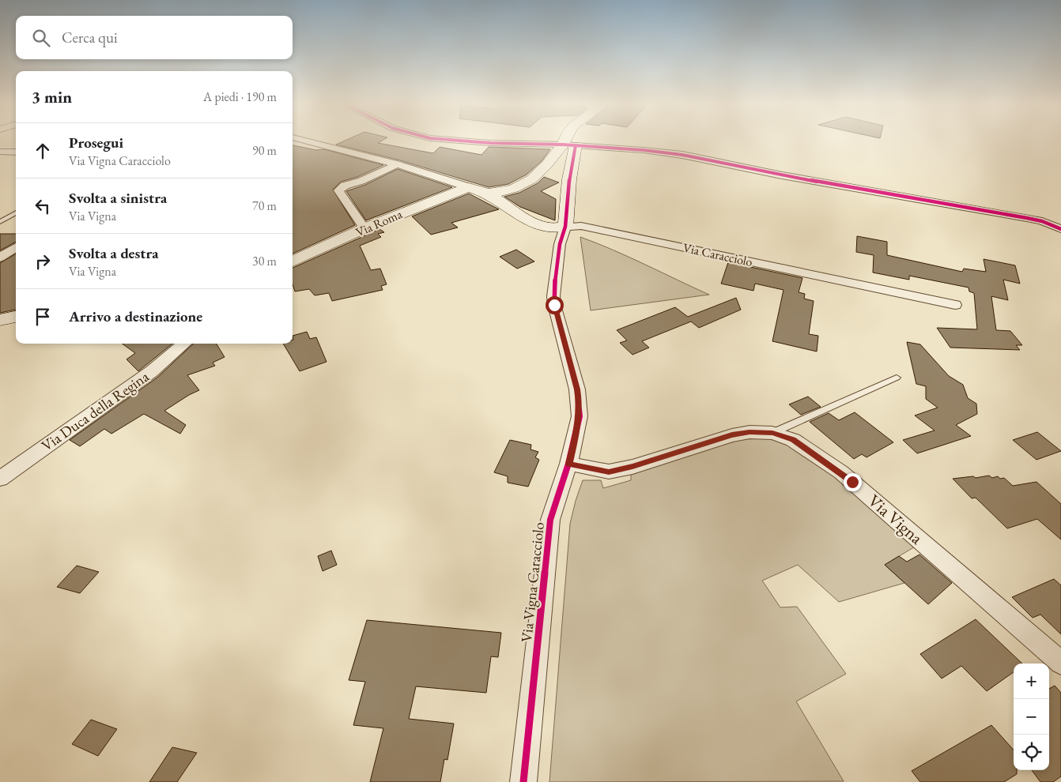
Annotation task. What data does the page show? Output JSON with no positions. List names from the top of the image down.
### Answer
{
  "streets": {
    "street": [
      "Via Roma",
      "Via Caracciolo",
      "Via Duca della Regina",
      "Via Vigna",
      "Via Vigna Caracciolo"
    ]
  },
  "crossings": [
    ["Via Roma", "Via Caracciolo"],
    ["Via Caracciolo", "Via Vigna Caracciolo"],
    ["Via Vigna", "Via Vigna Caracciolo"]
  ],
  "page": {
    "search": "Cerca qui",
    "heading": ["3 min", "A piedi · 190 m"],
    "list": [
      ["Prosegui", "Via Vigna Caracciolo", "90 m"],
      ["Svolta a sinistra", "Via Vigna", "70 m"],
      ["Svolta a destra", "Via Vigna", "30 m"],
      "Arrivo a destinazione"
    ],
    "map_buttons": ["+", "−"]
  }
}
